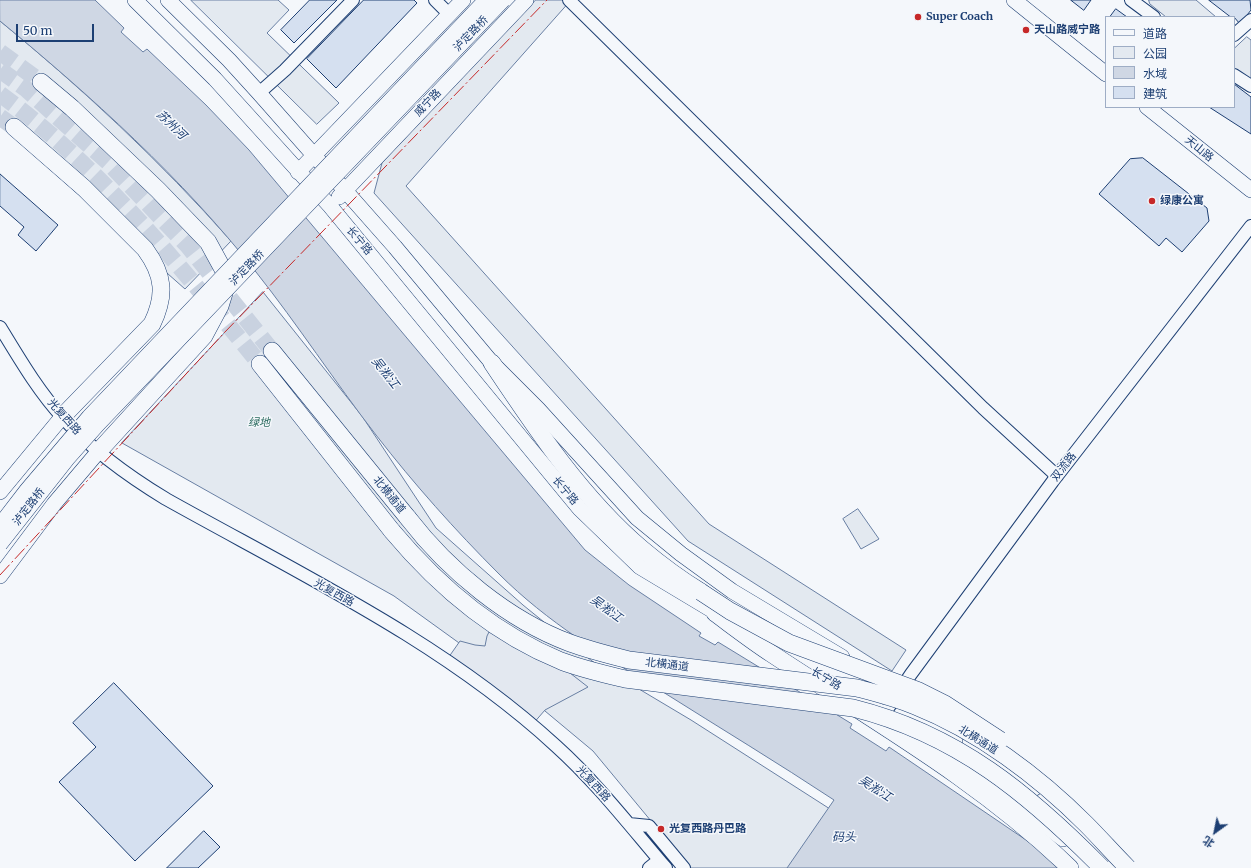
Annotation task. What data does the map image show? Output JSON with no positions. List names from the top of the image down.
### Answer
{
  "streets": {
    "highway": ["北横通道"],
    "main road": [
      "泸定路桥",
      "威宁路",
      "天山路",
      "长宁路"
    ],
    "street": ["光复西路", "双流路"]
  },
  "crossings": [
    ["威宁路", "长宁路"],
    ["长宁路", "双流路"]
  ],
  "water": ["苏州河", "吴淞江", "码头"],
  "parks": ["绿地"],
  "places": [
    "Super Coach",
    "天山路威宁路",
    "绿康公寓",
    "光复西路丹巴路"
  ],
  "legend": [
    "道路",
    "公园",
    "水域",
    "建筑"
  ],
  "scale_bar": "50 m",
  "north": "bottom left"
}
